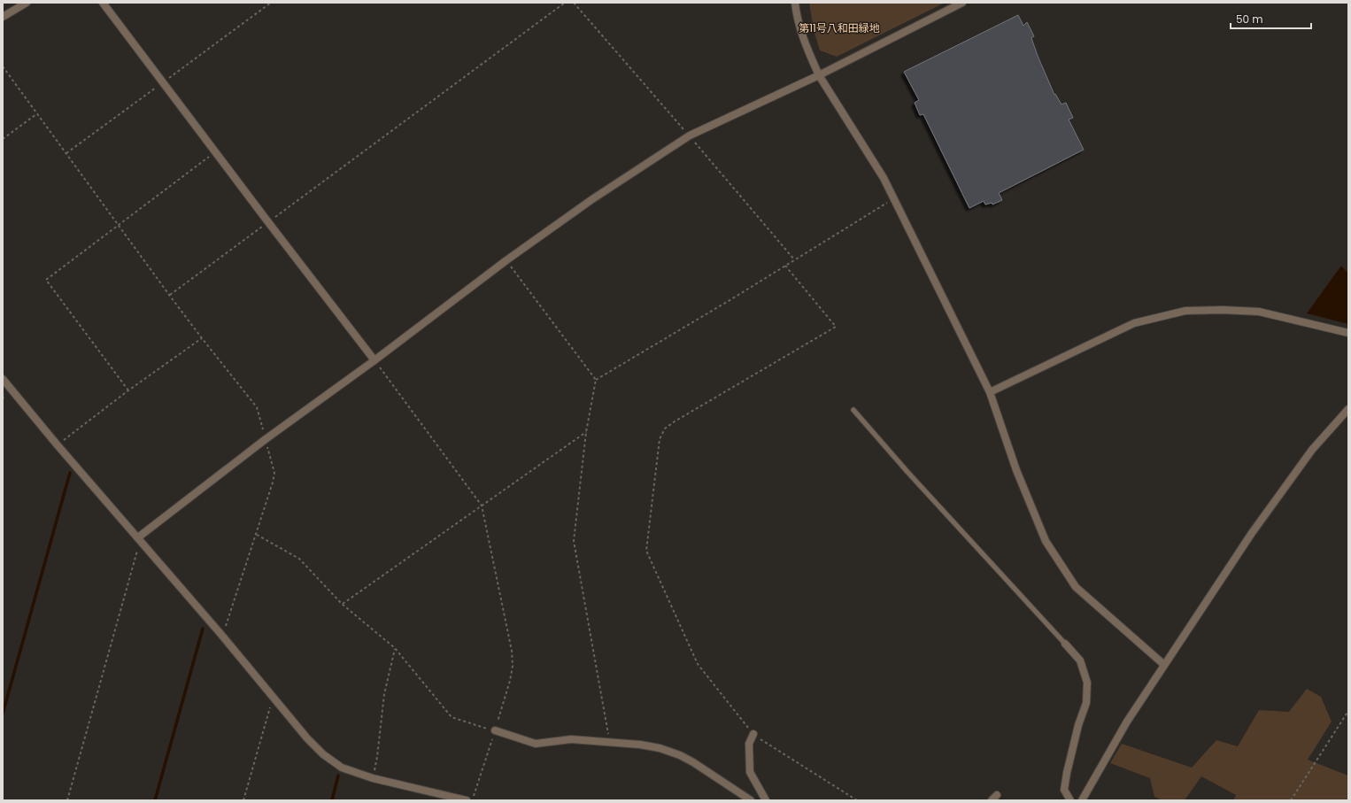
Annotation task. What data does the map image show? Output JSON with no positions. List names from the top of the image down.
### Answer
{
  "parks": ["第11号八和田緑地"],
  "scale_bar": "50 m"
}
